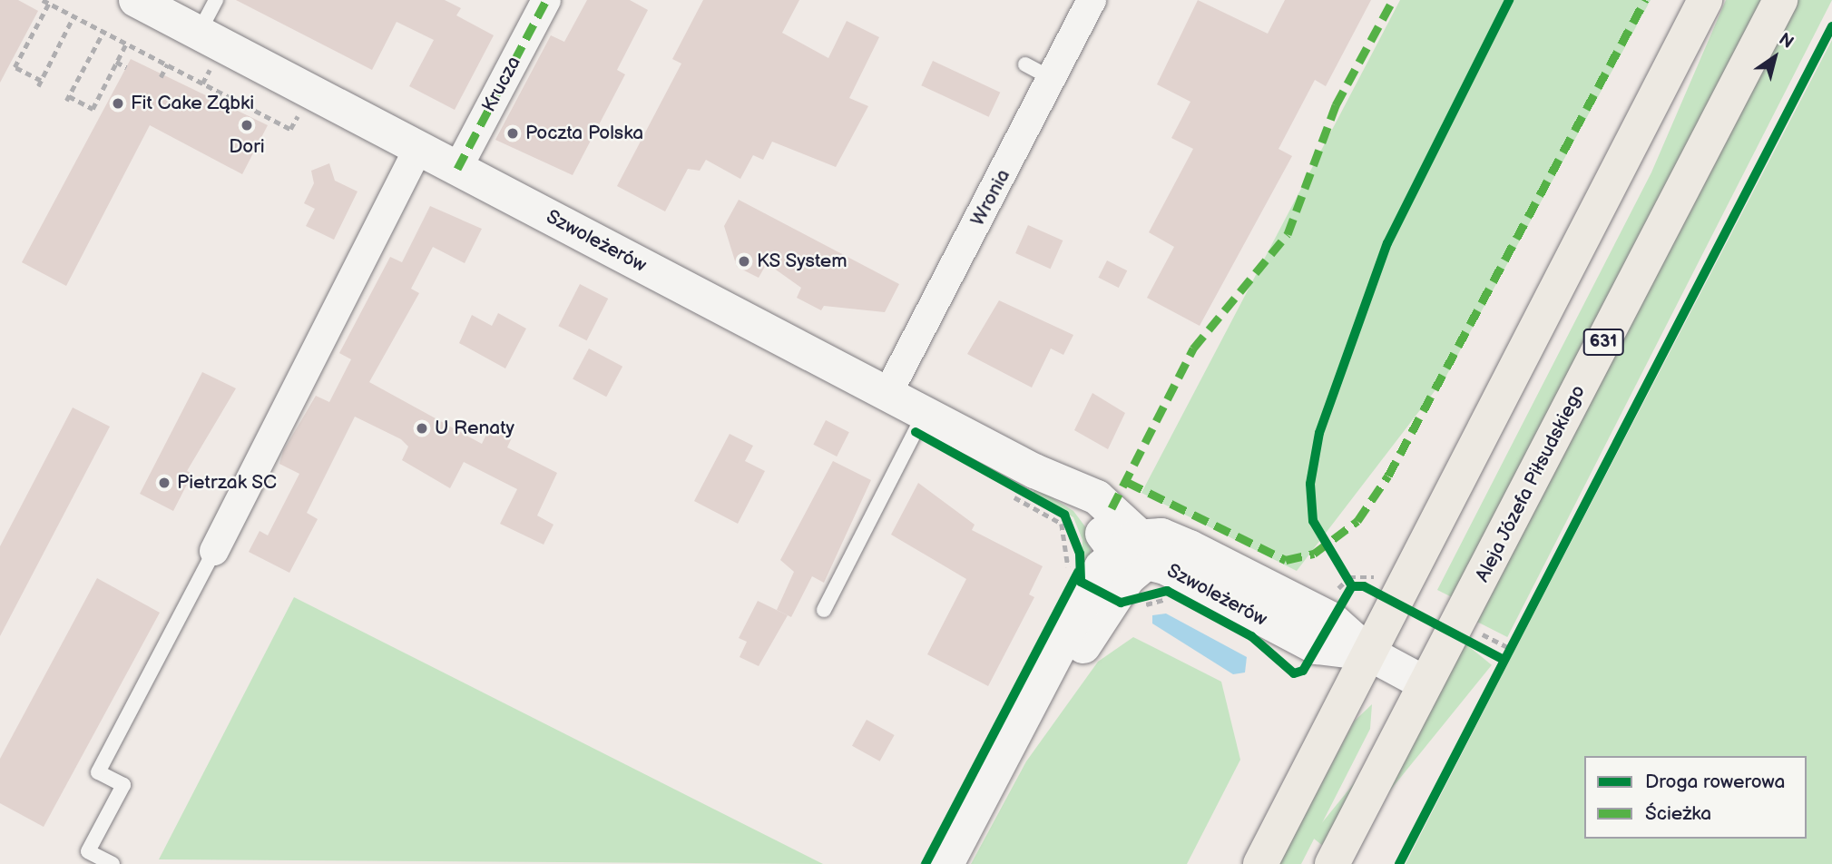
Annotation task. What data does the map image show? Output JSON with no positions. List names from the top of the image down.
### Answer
{
  "streets": {
    "main road": ["631", "Aleja Józefa Piłsudskiego"],
    "street": ["Krucza", "Wronia", "Szwoleżerów"]
  },
  "crossings": [
    ["Krucza", "Szwoleżerów"],
    ["Wronia", "Szwoleżerów"],
    ["Szwoleżerów", "Aleja Józefa Piłsudskiego"]
  ],
  "places": [
    "Fit Cake Ząbki",
    "Dori",
    "Poczta Polska",
    "KS System",
    "U Renaty",
    "Pietrzak SC"
  ],
  "legend": ["Droga rowerowa", "Ścieżka"],
  "north": "top right"
}
